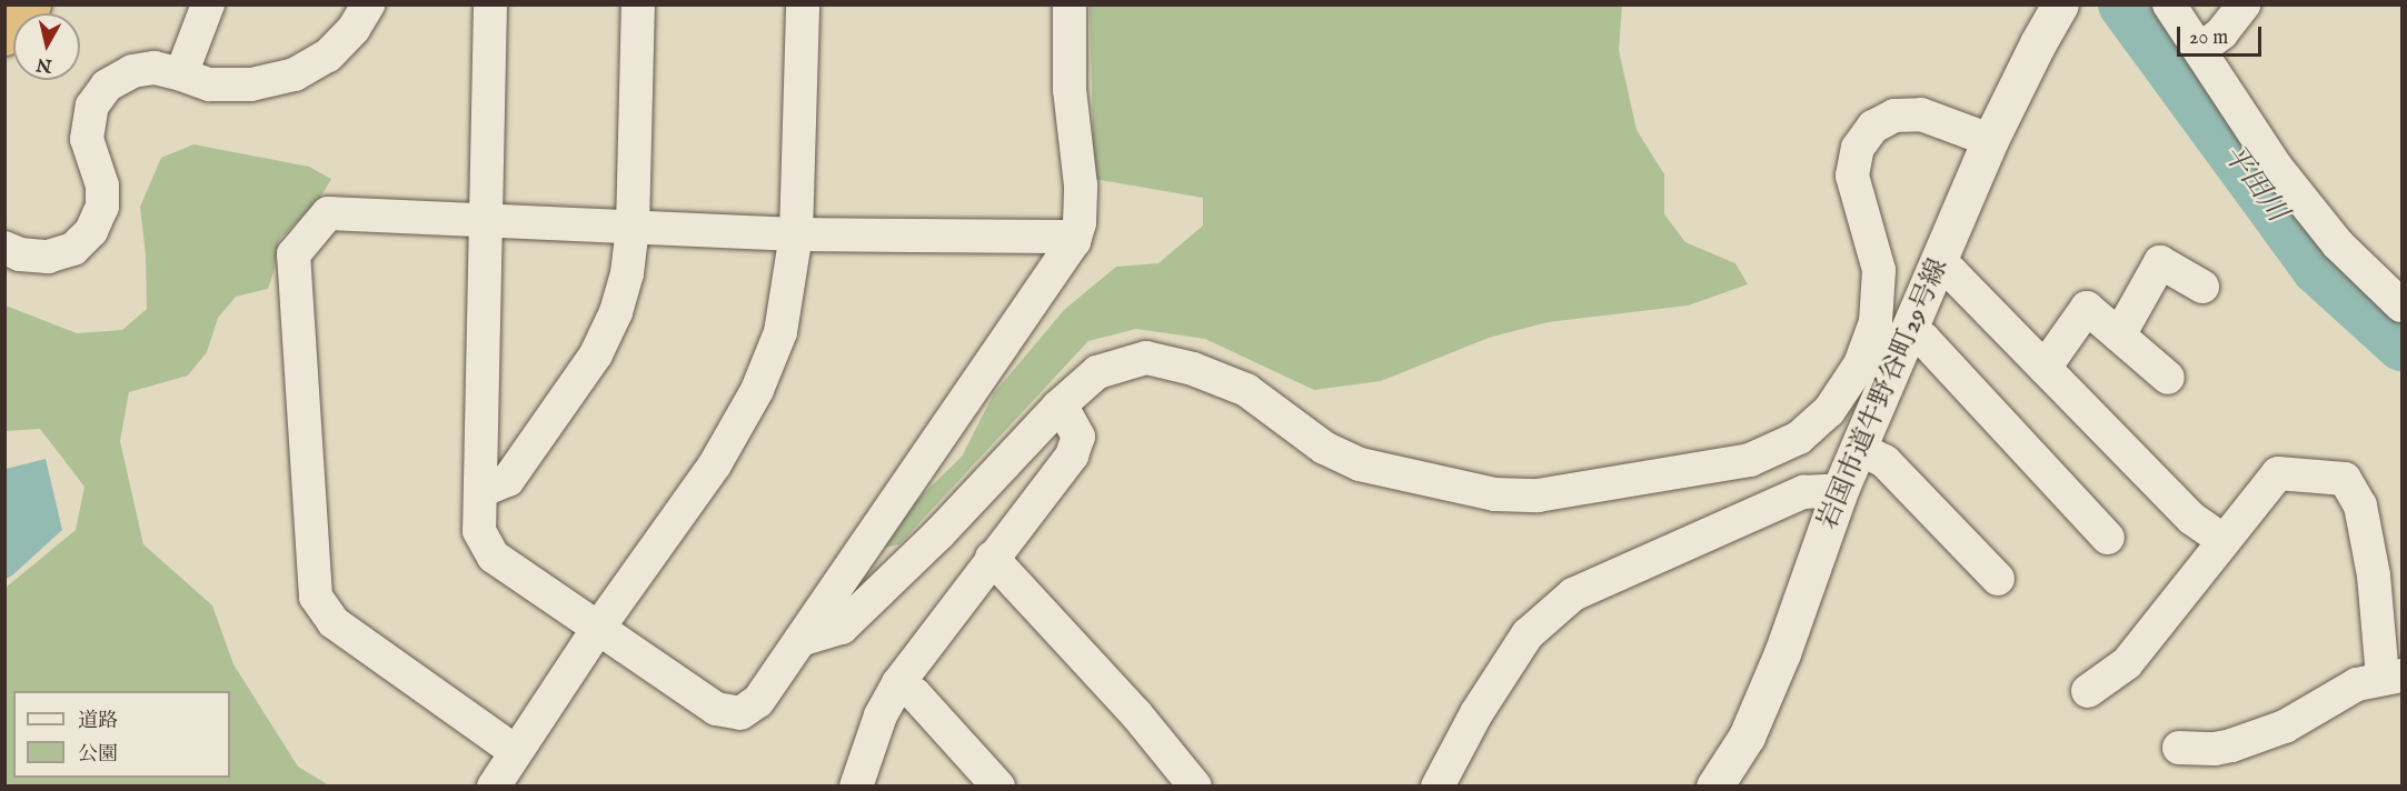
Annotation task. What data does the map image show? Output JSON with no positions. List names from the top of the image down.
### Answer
{
  "streets": {
    "street": ["岩国市道牛野谷町29号線"]
  },
  "water": ["平田川"],
  "legend": ["道路", "公園"],
  "scale_bar": "20 m",
  "north": "bottom"
}
